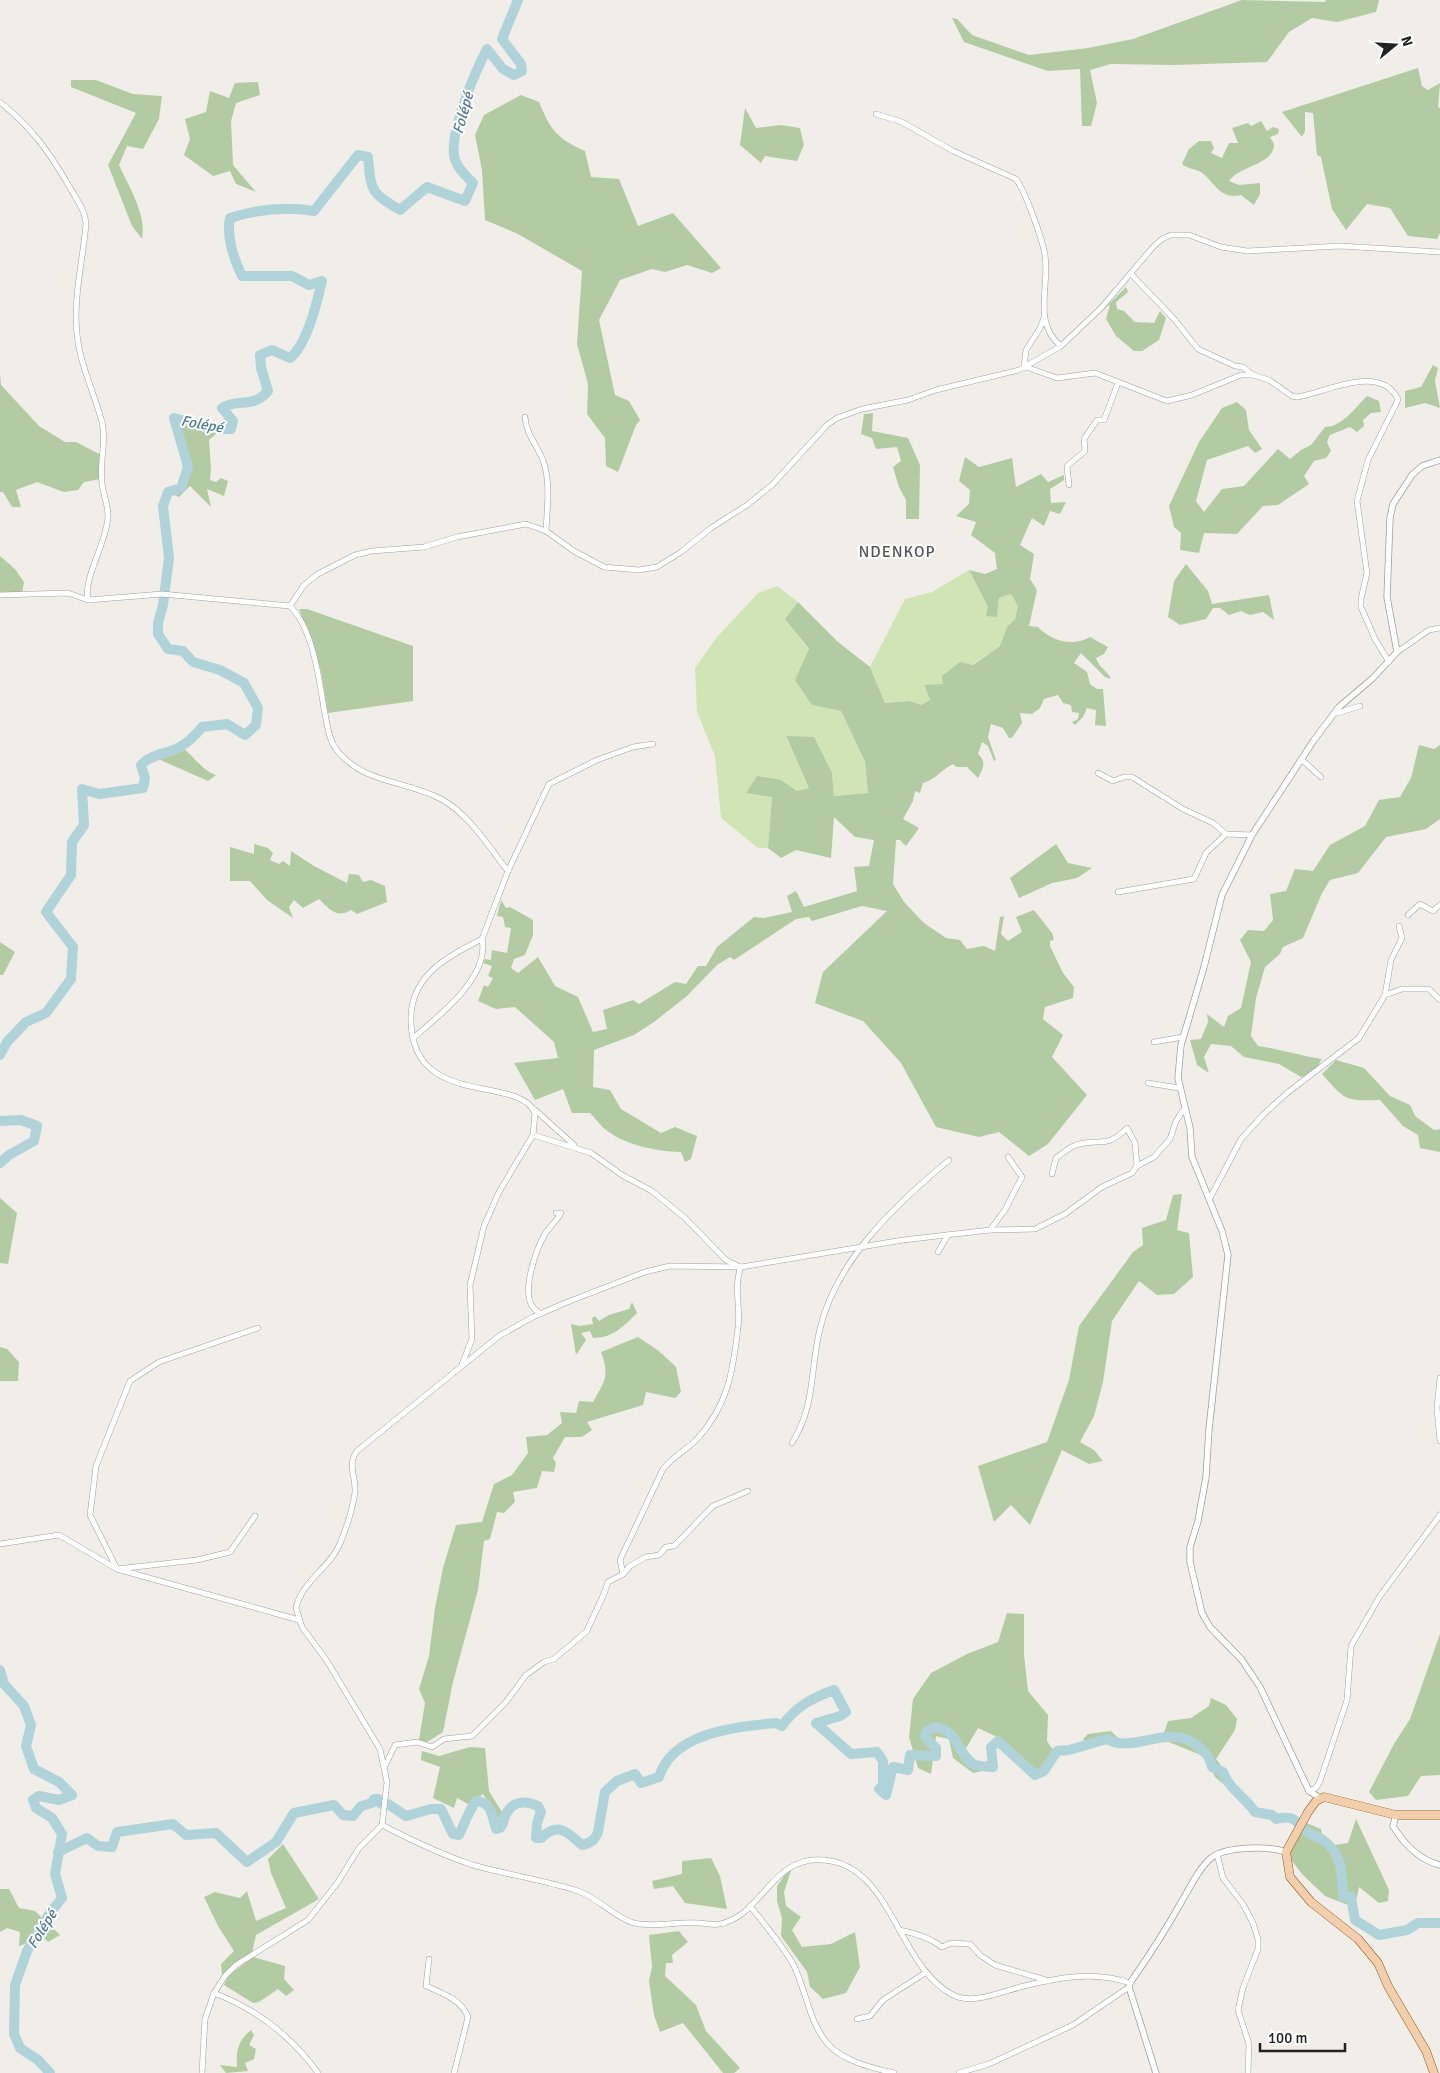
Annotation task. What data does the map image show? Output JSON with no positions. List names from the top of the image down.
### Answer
{
  "districts": ["NDENKOP"],
  "water": ["Folépé"],
  "scale_bar": "100 m",
  "north": "right"
}
